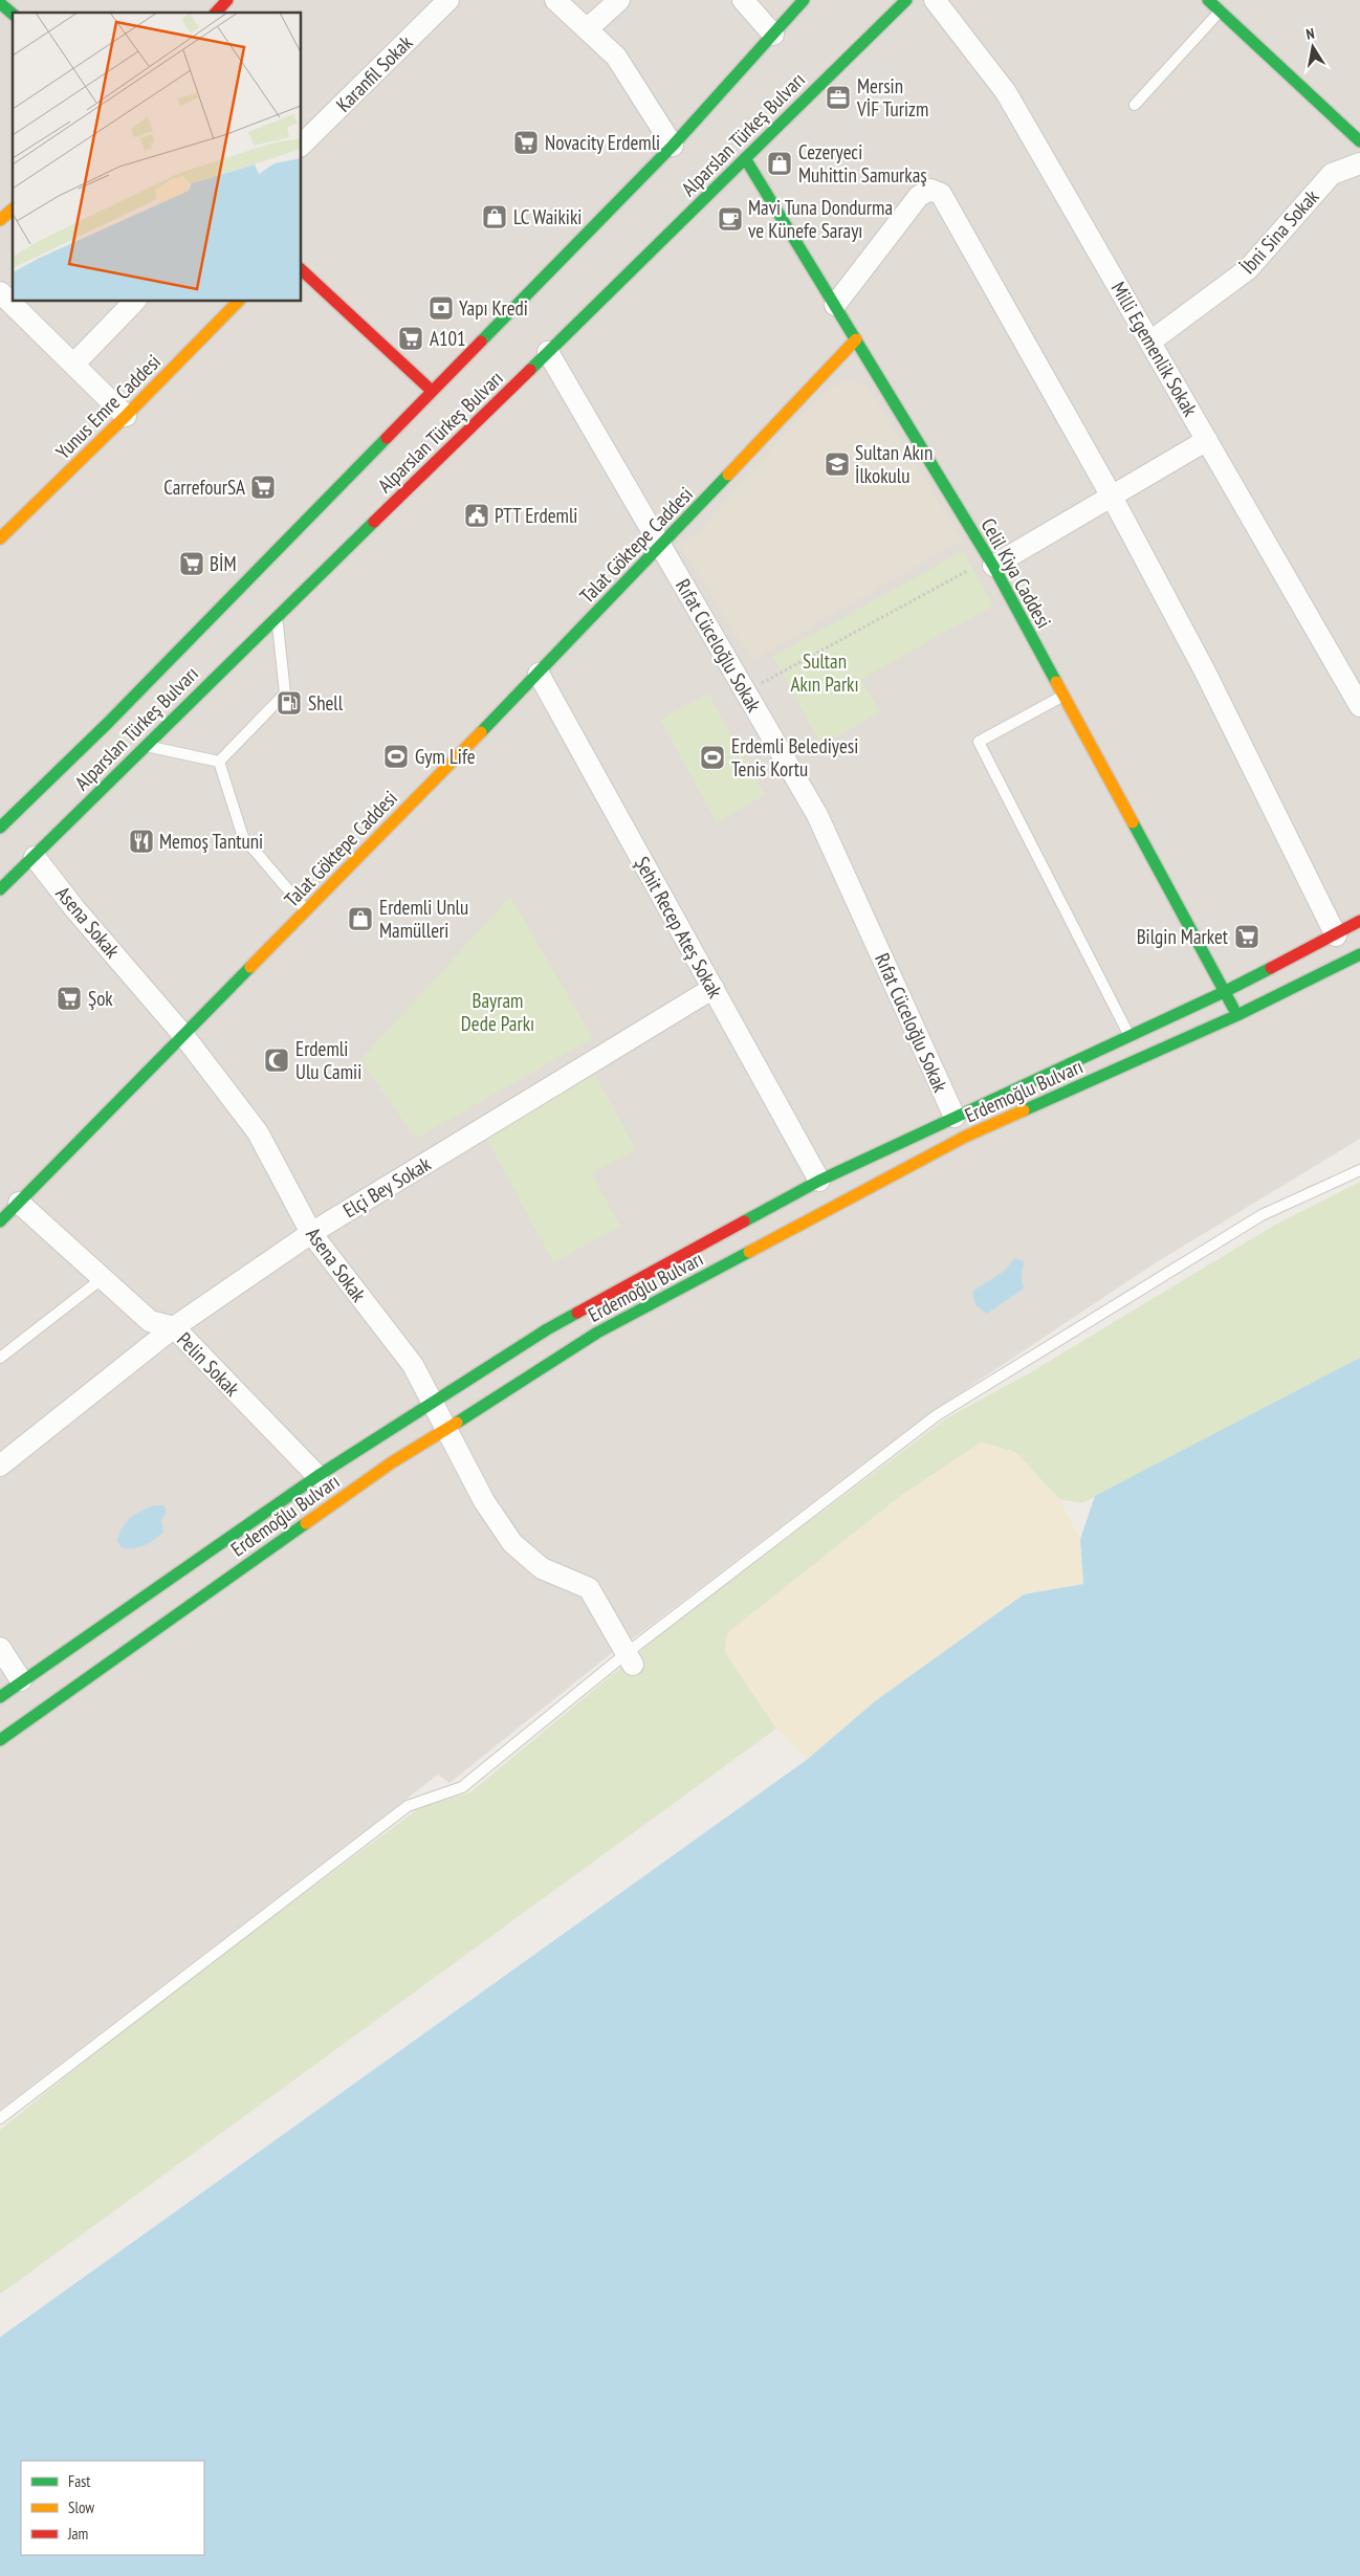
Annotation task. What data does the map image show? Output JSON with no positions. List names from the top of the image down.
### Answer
{
  "streets": {
    "main road": [
      "Alparslan Türkeş Bulvarı",
      "Yunus Emre Caddesi",
      "Talat Göktepe Caddesi",
      "Celil Kiya Caddesi",
      "Erdemoğlu Bulvarı"
    ],
    "street": [
      "Karanfil Sokak",
      "İbni Sina Sokak",
      "Milli Egemenlik Sokak",
      "Rıfat Cüceloğlu Sokak",
      "Asena Sokak",
      "Şehit Recep Ateş Sokak",
      "Elçi Bey Sokak",
      "Pelin Sokak"
    ]
  },
  "crossings": [
    ["Alparslan Türkeş Bulvarı", "Celil Kiya Caddesi"],
    ["Alparslan Türkeş Bulvarı", "Rıfat Cüceloğlu Sokak"],
    ["Alparslan Türkeş Bulvarı", "Asena Sokak"],
    ["İbni Sina Sokak", "Milli Egemenlik Sokak"],
    ["Talat Göktepe Caddesi", "Celil Kiya Caddesi"],
    ["Talat Göktepe Caddesi", "Rıfat Cüceloğlu Sokak"],
    ["Talat Göktepe Caddesi", "Asena Sokak"],
    ["Talat Göktepe Caddesi", "Şehit Recep Ateş Sokak"],
    ["Talat Göktepe Caddesi", "Pelin Sokak"],
    ["Celil Kiya Caddesi", "Erdemoğlu Bulvarı"],
    ["Rıfat Cüceloğlu Sokak", "Erdemoğlu Bulvarı"],
    ["Asena Sokak", "Erdemoğlu Bulvarı"],
    ["Asena Sokak", "Elçi Bey Sokak"],
    ["Şehit Recep Ateş Sokak", "Erdemoğlu Bulvarı"],
    ["Şehit Recep Ateş Sokak", "Elçi Bey Sokak"],
    ["Erdemoğlu Bulvarı", "Pelin Sokak"],
    ["Elçi Bey Sokak", "Pelin Sokak"]
  ],
  "parks": ["Sultan Akın Parkı", "Bayram Dede Parkı"],
  "places": {
    "office": ["Mersin VİF Turizm"],
    "supermarket": [
      "Novacity Erdemli",
      "A101",
      "CarrefourSA",
      "BİM",
      "Bilgin Market",
      "Şok"
    ],
    "shop": ["Cezeryeci Muhittin Samurkaş", "LC Waikiki", "Erdemli Unlu Mamülleri"],
    "cafe": ["Mavi Tuna Dondurma ve Künefe Sarayı"],
    "bank": ["Yapı Kredi"],
    "school or university": ["Sultan Akın İlkokulu"],
    "public building": ["PTT Erdemli"],
    "fuel station": ["Shell"],
    "sports": ["Gym Life", "Erdemli Belediyesi Tenis Kortu"],
    "restaurant": ["Memoş Tantuni"],
    "mosque": ["Erdemli Ulu Camii"]
  },
  "legend": ["Fast", "Slow", "Jam"],
  "north": "top"
}
